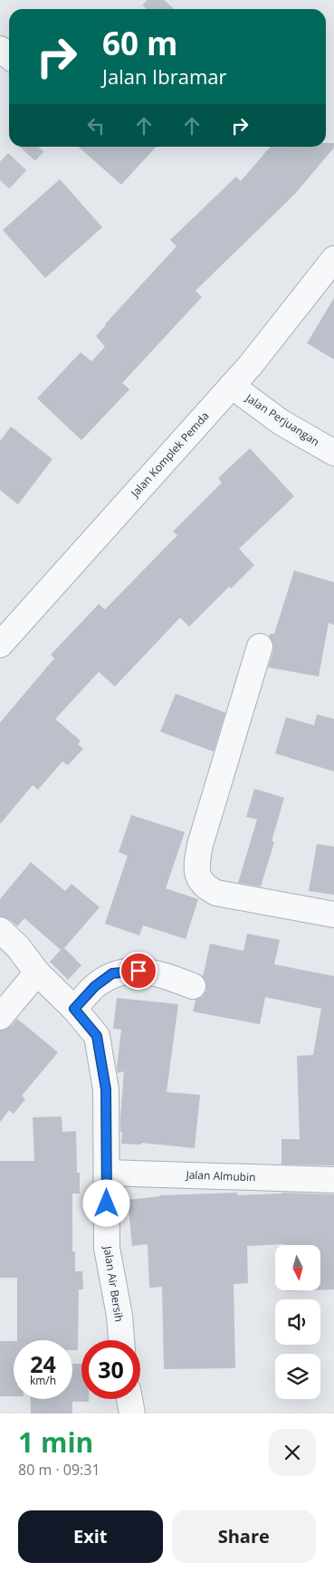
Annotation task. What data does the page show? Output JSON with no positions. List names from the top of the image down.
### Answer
{
  "streets": {
    "street": [
      "Jalan Perjuangan",
      "Jalan Komplek Pemda",
      "Jalan Almubin",
      "Jalan Air Bersih"
    ]
  },
  "crossings": [
    ["Jalan Perjuangan", "Jalan Komplek Pemda"],
    ["Jalan Almubin", "Jalan Air Bersih"]
  ],
  "north": "bottom",
  "page": {
    "turn": ["60 m", "Jalan Ibramar"],
    "speed": "24 km/h",
    "limit": "30",
    "heading": ["1 min", "80 m · 09:31"],
    "buttons": ["Exit", "Share"]
  }
}
